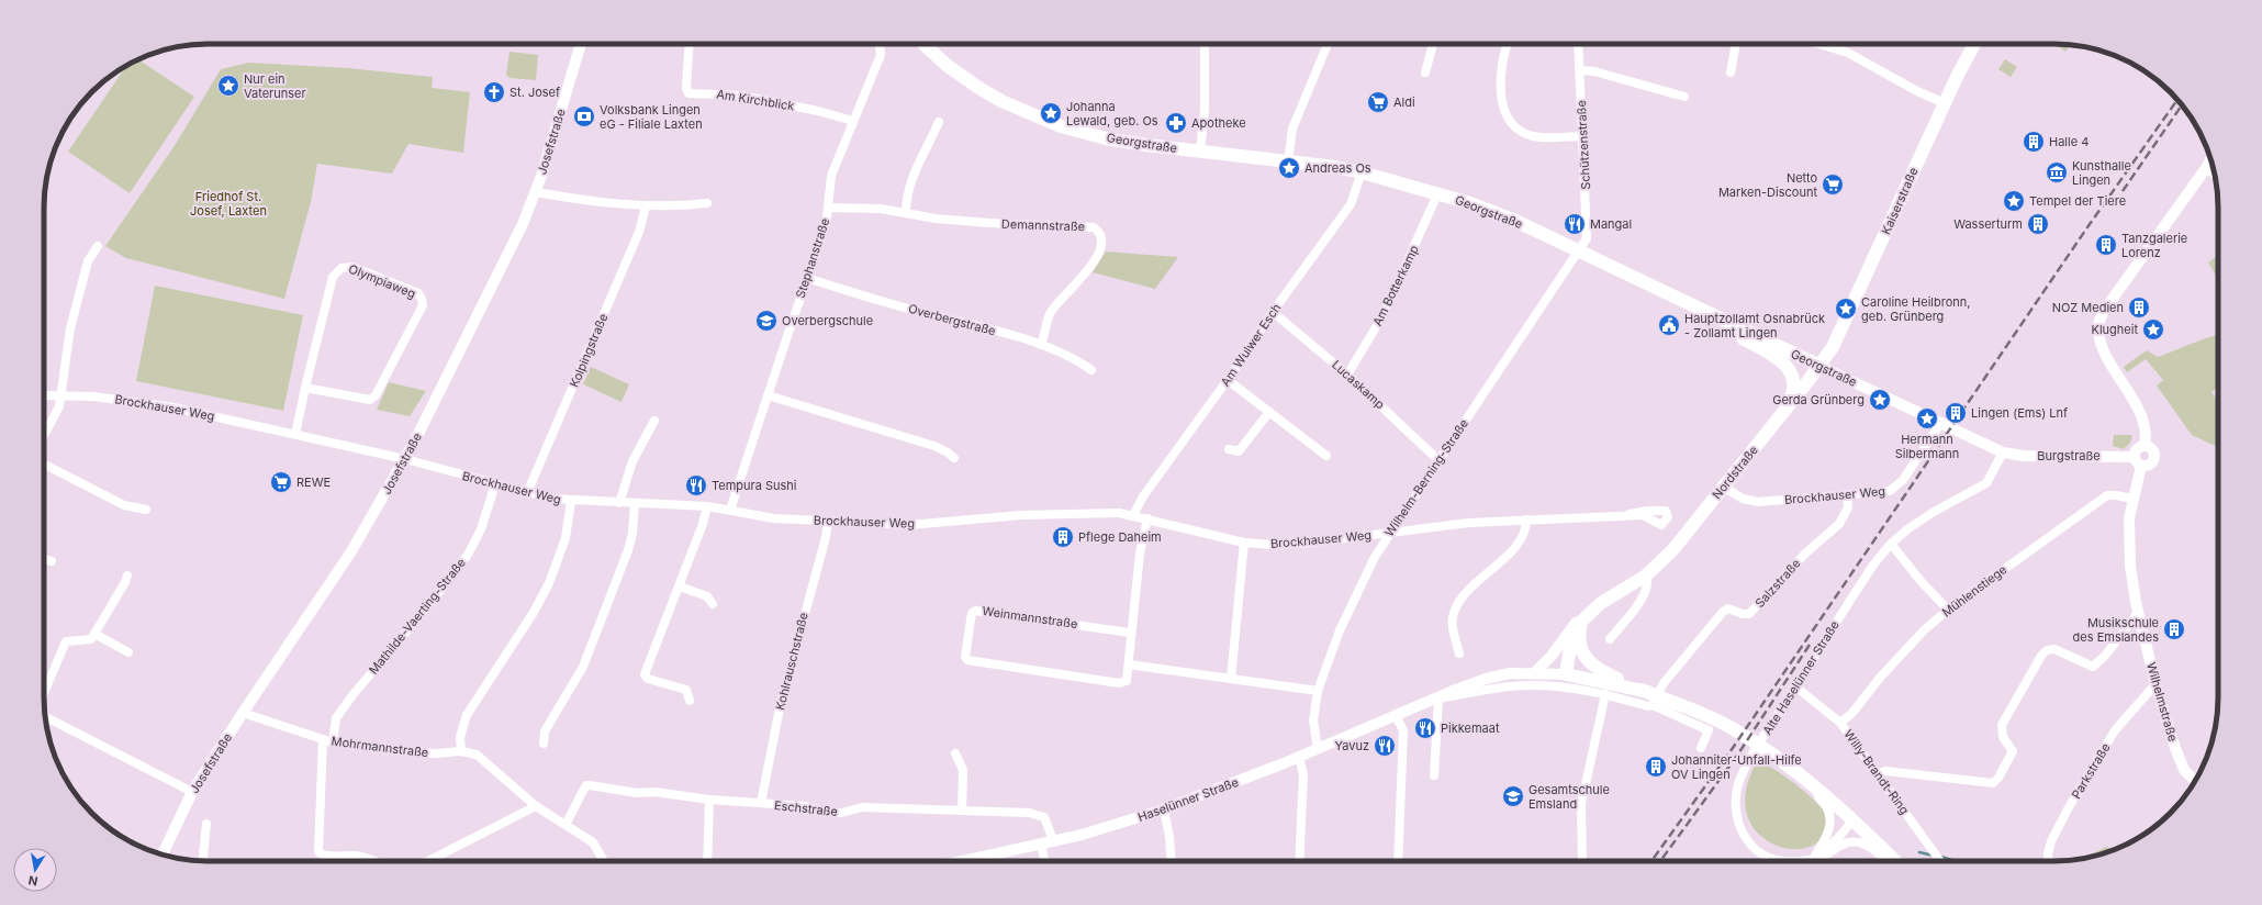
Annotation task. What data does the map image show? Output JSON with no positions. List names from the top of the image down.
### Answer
{
  "streets": {
    "main road": ["Georgstraße", "Kaiserstraße", "Nordstraße"],
    "street": [
      "Am Kirchblick",
      "Josefstraße",
      "Schützenstraße",
      "Demannstraße",
      "Stephanstraße",
      "Olympiaweg",
      "Am Botterkamp",
      "Overbergstraße",
      "Am Wulwer Esch",
      "Kolpingstraße",
      "Lucaskamp",
      "Brockhauser Weg",
      "Burgstraße",
      "Wilhelm-Berning-Straße",
      "Salzstraße",
      "Mühlenstiege",
      "Mathilde-Vaerting-Straße",
      "Weinmannstraße",
      "Kohlrauschstraße",
      "Alte Haselünner Straße",
      "Wilhelmstraße",
      "Mohrmannstraße",
      "Parkstraße",
      "Willy-Brandt-Ring",
      "Haselünner Straße",
      "Eschstraße"
    ]
  },
  "crossings": [
    ["Am Kirchblick", "Stephanstraße"],
    ["Josefstraße", "Brockhauser Weg"],
    ["Josefstraße", "Mohrmannstraße"],
    ["Georgstraße", "Schützenstraße"],
    ["Georgstraße", "Kaiserstraße"],
    ["Georgstraße", "Am Botterkamp"],
    ["Georgstraße", "Am Wulwer Esch"],
    ["Georgstraße", "Brockhauser Weg"],
    ["Georgstraße", "Burgstraße"],
    ["Georgstraße", "Nordstraße"],
    ["Georgstraße", "Wilhelm-Berning-Straße"],
    ["Georgstraße", "Alte Haselünner Straße"],
    ["Schützenstraße", "Wilhelm-Berning-Straße"],
    ["Kaiserstraße", "Nordstraße"],
    ["Demannstraße", "Stephanstraße"],
    ["Demannstraße", "Overbergstraße"],
    ["Stephanstraße", "Overbergstraße"],
    ["Stephanstraße", "Brockhauser Weg"],
    ["Olympiaweg", "Brockhauser Weg"],
    ["Am Botterkamp", "Lucaskamp"],
    ["Am Wulwer Esch", "Lucaskamp"],
    ["Am Wulwer Esch", "Brockhauser Weg"],
    ["Kolpingstraße", "Brockhauser Weg"],
    ["Lucaskamp", "Wilhelm-Berning-Straße"],
    ["Brockhauser Weg", "Nordstraße"],
    ["Brockhauser Weg", "Wilhelm-Berning-Straße"],
    ["Brockhauser Weg", "Salzstraße"],
    ["Brockhauser Weg", "Mathilde-Vaerting-Straße"],
    ["Brockhauser Weg", "Kohlrauschstraße"],
    ["Burgstraße", "Alte Haselünner Straße"],
    ["Burgstraße", "Wilhelmstraße"],
    ["Nordstraße", "Haselünner Straße"],
    ["Wilhelm-Berning-Straße", "Haselünner Straße"],
    ["Salzstraße", "Haselünner Straße"],
    ["Mühlenstiege", "Wilhelmstraße"],
    ["Mühlenstiege", "Willy-Brandt-Ring"],
    ["Mathilde-Vaerting-Straße", "Mohrmannstraße"],
    ["Kohlrauschstraße", "Eschstraße"],
    ["Alte Haselünner Straße", "Willy-Brandt-Ring"],
    ["Wilhelmstraße", "Parkstraße"],
    ["Mohrmannstraße", "Eschstraße"],
    ["Haselünner Straße", "Eschstraße"]
  ],
  "parks": ["Friedhof St. Josef, Laxten"],
  "places": {
    "place": [
      "Nur ein Vaterunser",
      "Johanna Lewald, geb. Os",
      "Andreas Os",
      "Tempel der Tiere",
      "Caroline Heilbronn, geb. Grünberg",
      "Klugheit",
      "Gerda Grünberg",
      "Hermann Silbermann"
    ],
    "church": ["St. Josef"],
    "supermarket": ["Aldi", "Netto Marken-Discount", "REWE"],
    "bank": ["Volksbank Lingen eG - Filiale Laxten"],
    "pharmacy": ["Apotheke"],
    "building": [
      "Halle 4",
      "Wasserturm",
      "Tanzgalerie Lorenz",
      "NOZ Medien",
      "Lingen (Ems) Lnf",
      "Pflege Daheim",
      "Musikschule des Emslandes",
      "Johanniter-Unfall-Hilfe OV Lingen"
    ],
    "museum": ["Kunsthalle Lingen"],
    "restaurant": [
      "Mangal",
      "Tempura Sushi",
      "Pikkemaat",
      "Yavuz"
    ],
    "school or university": ["Overbergschule", "Gesamtschule Emsland"],
    "public building": ["Hauptzollamt Osnabrück - Zollamt Lingen"]
  },
  "north": "bottom"
}
